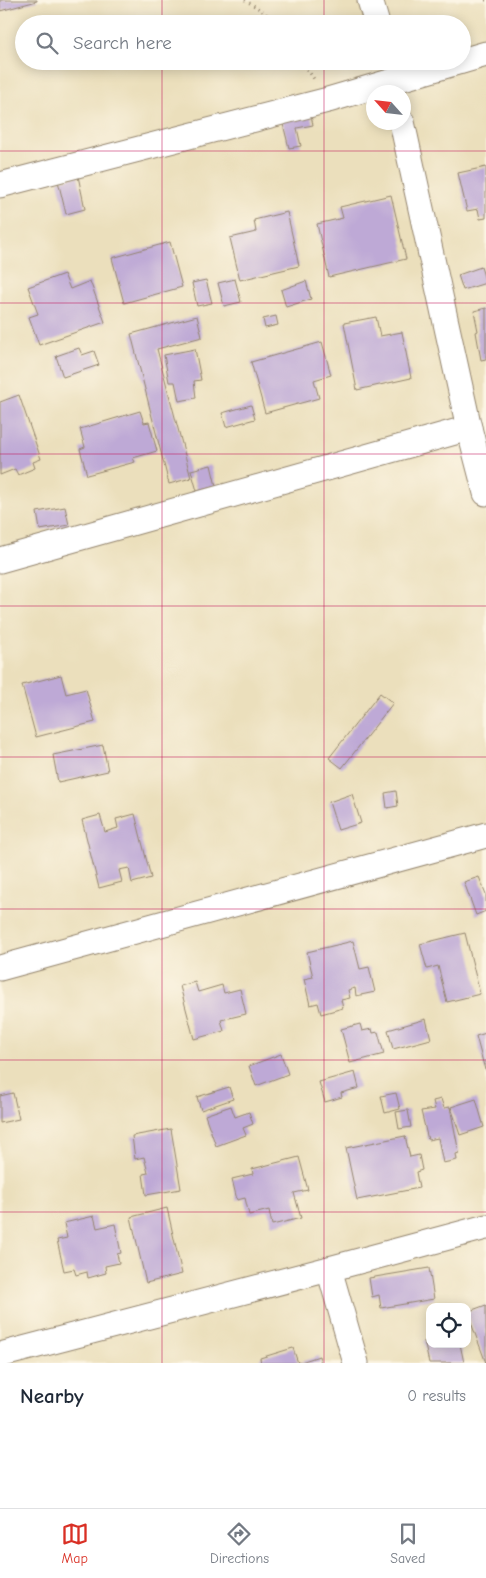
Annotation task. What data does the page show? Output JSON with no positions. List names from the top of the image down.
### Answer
{
  "north": "top left",
  "page": {
    "search": "Search here",
    "heading": ["Nearby", "0 results"],
    "nav": ["Map", "Directions", "Saved"]
  }
}
